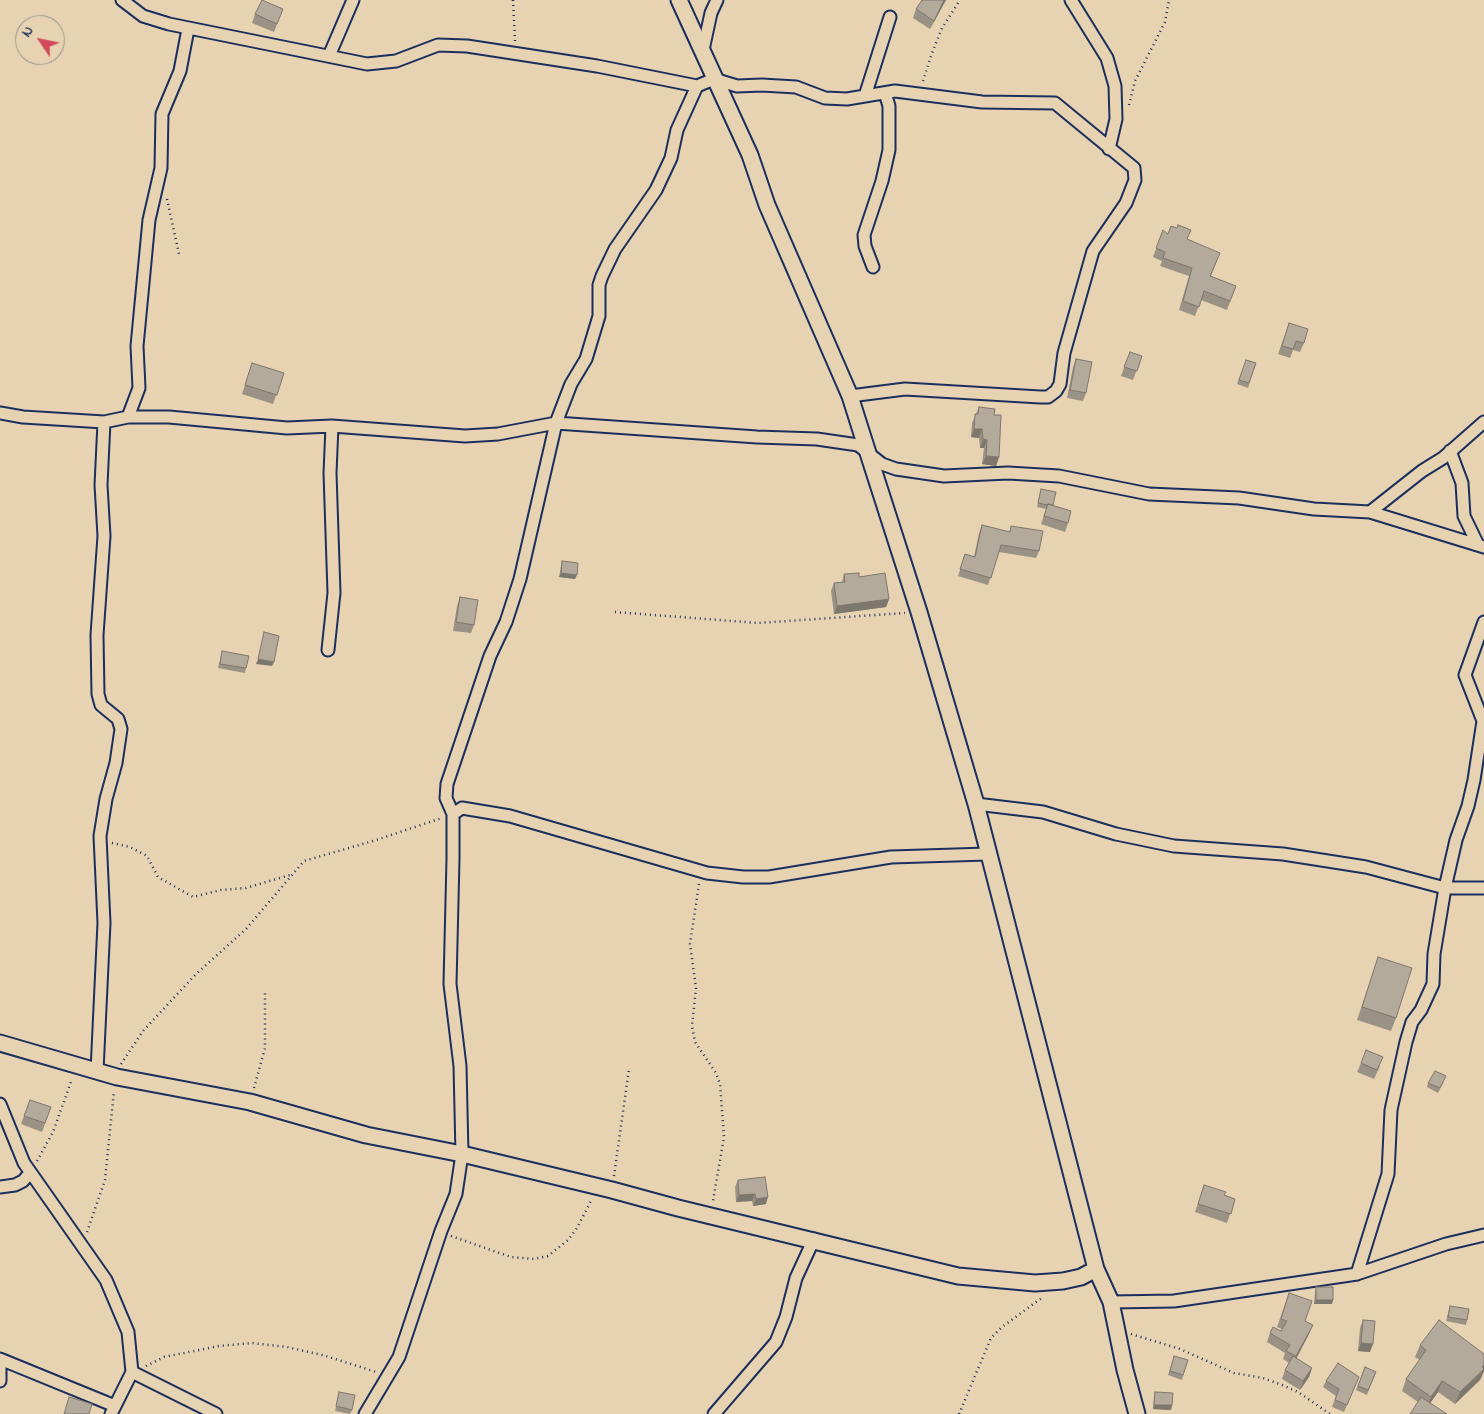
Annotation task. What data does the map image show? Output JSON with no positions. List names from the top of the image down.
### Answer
{
  "north": "top left"
}
